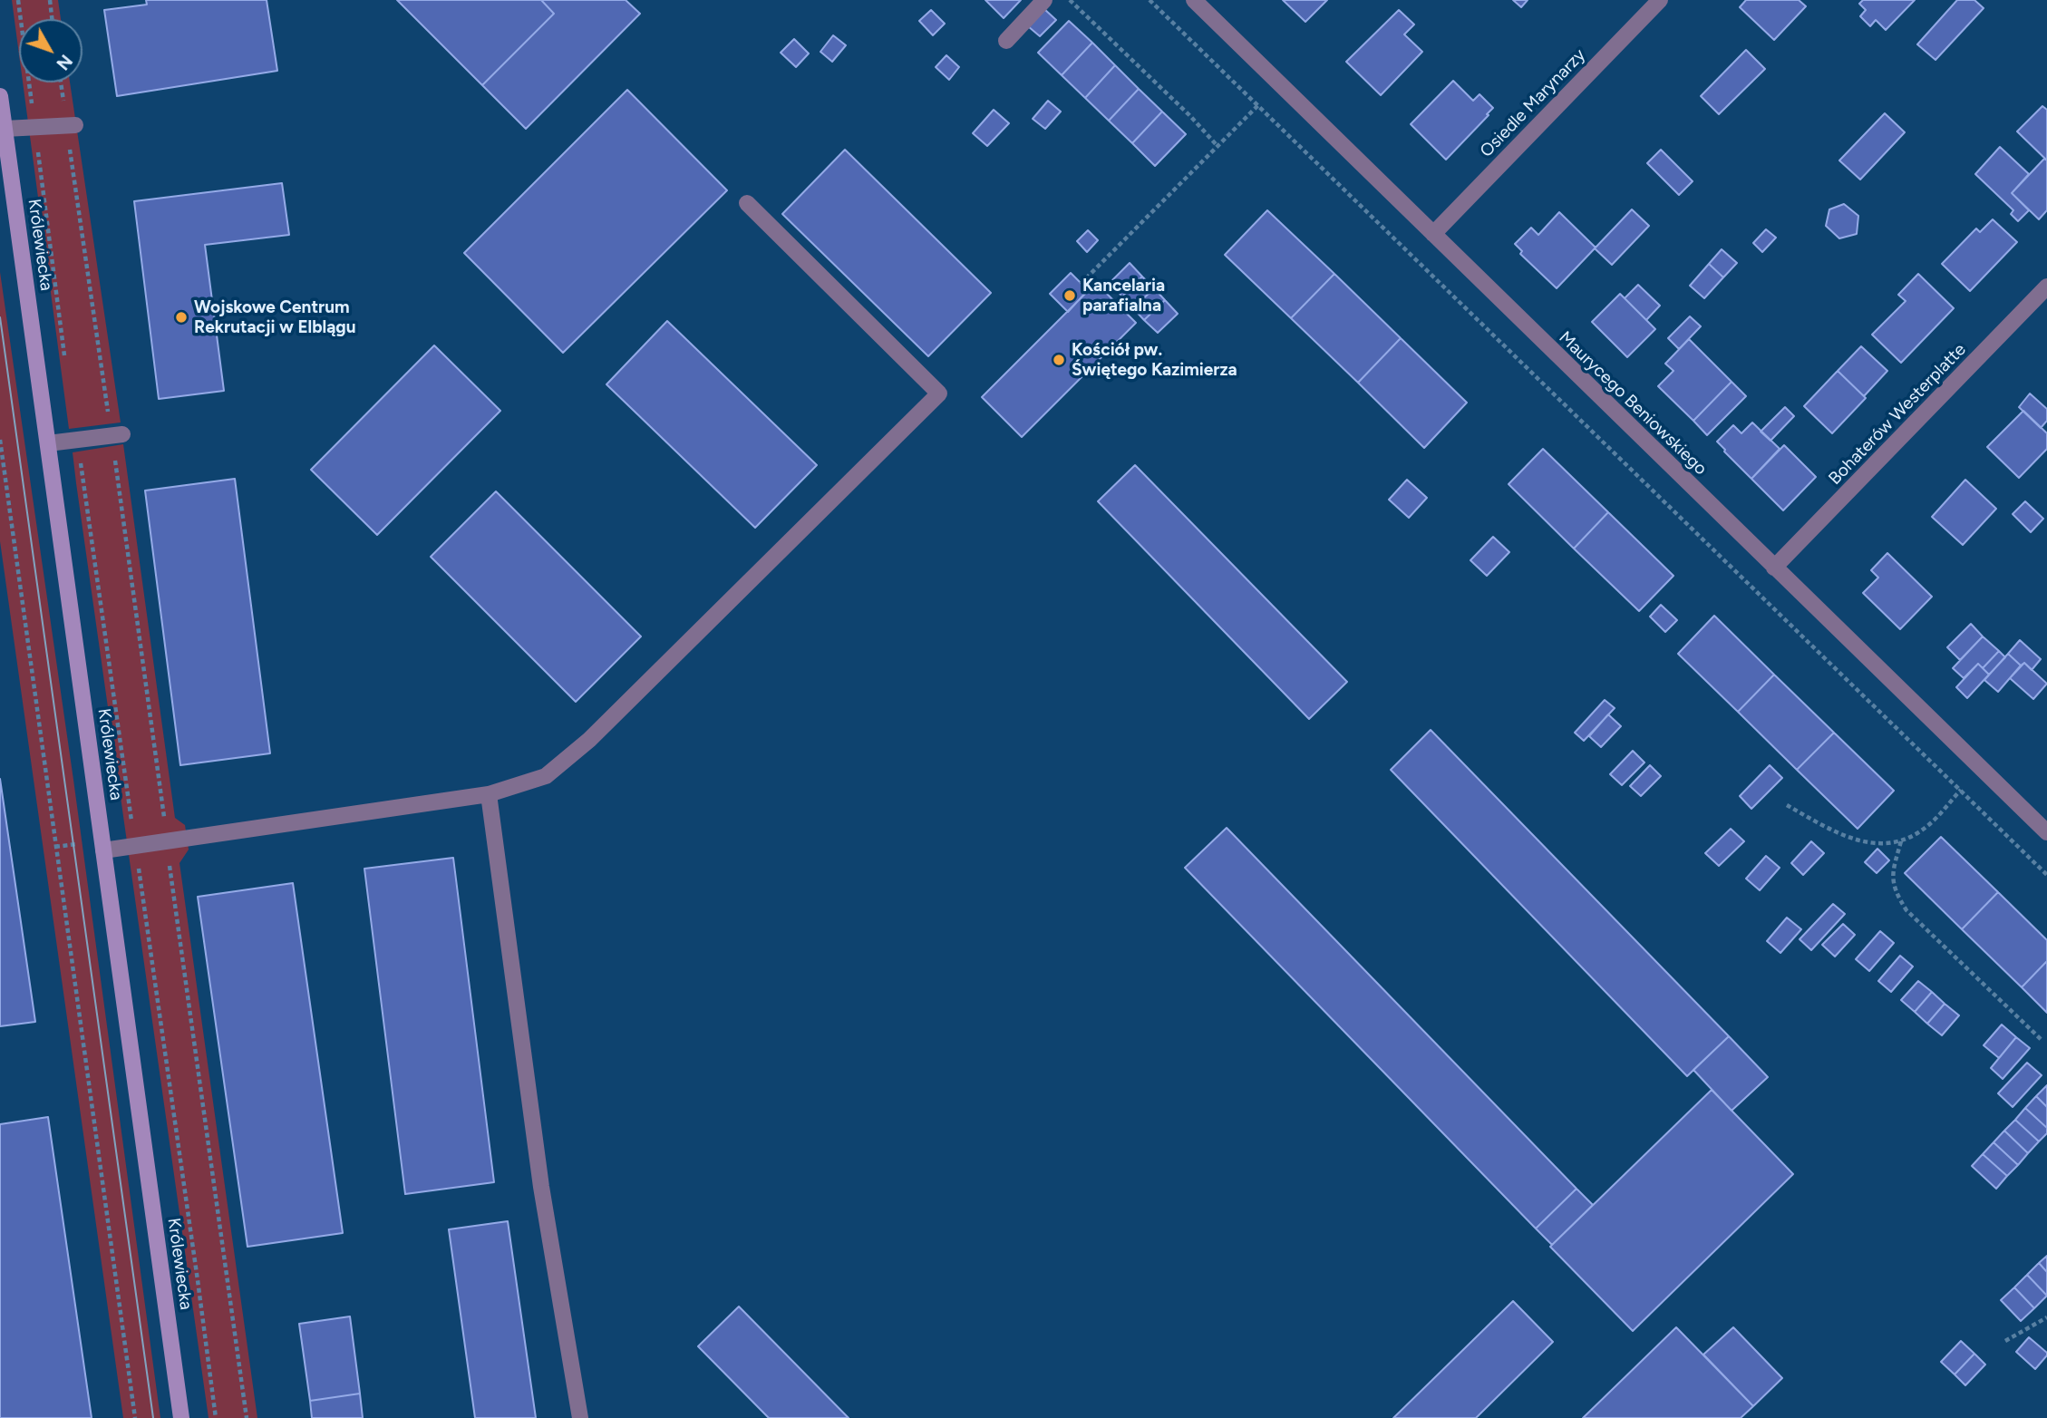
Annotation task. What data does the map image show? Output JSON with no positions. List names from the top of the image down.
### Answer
{
  "streets": {
    "main road": ["Królewiecka"],
    "street": ["Osiedle Marynarzy", "Maurycego Beniowskiego", "Bohaterów Westerplatte"]
  },
  "crossings": [
    ["Osiedle Marynarzy", "Maurycego Beniowskiego"],
    ["Maurycego Beniowskiego", "Bohaterów Westerplatte"]
  ],
  "places": ["Kancelaria parafialna", "Wojskowe Centrum Rekrutacji w Elblągu", "Kościół pw. Świętego Kazimierza"],
  "north": "bottom right"
}
